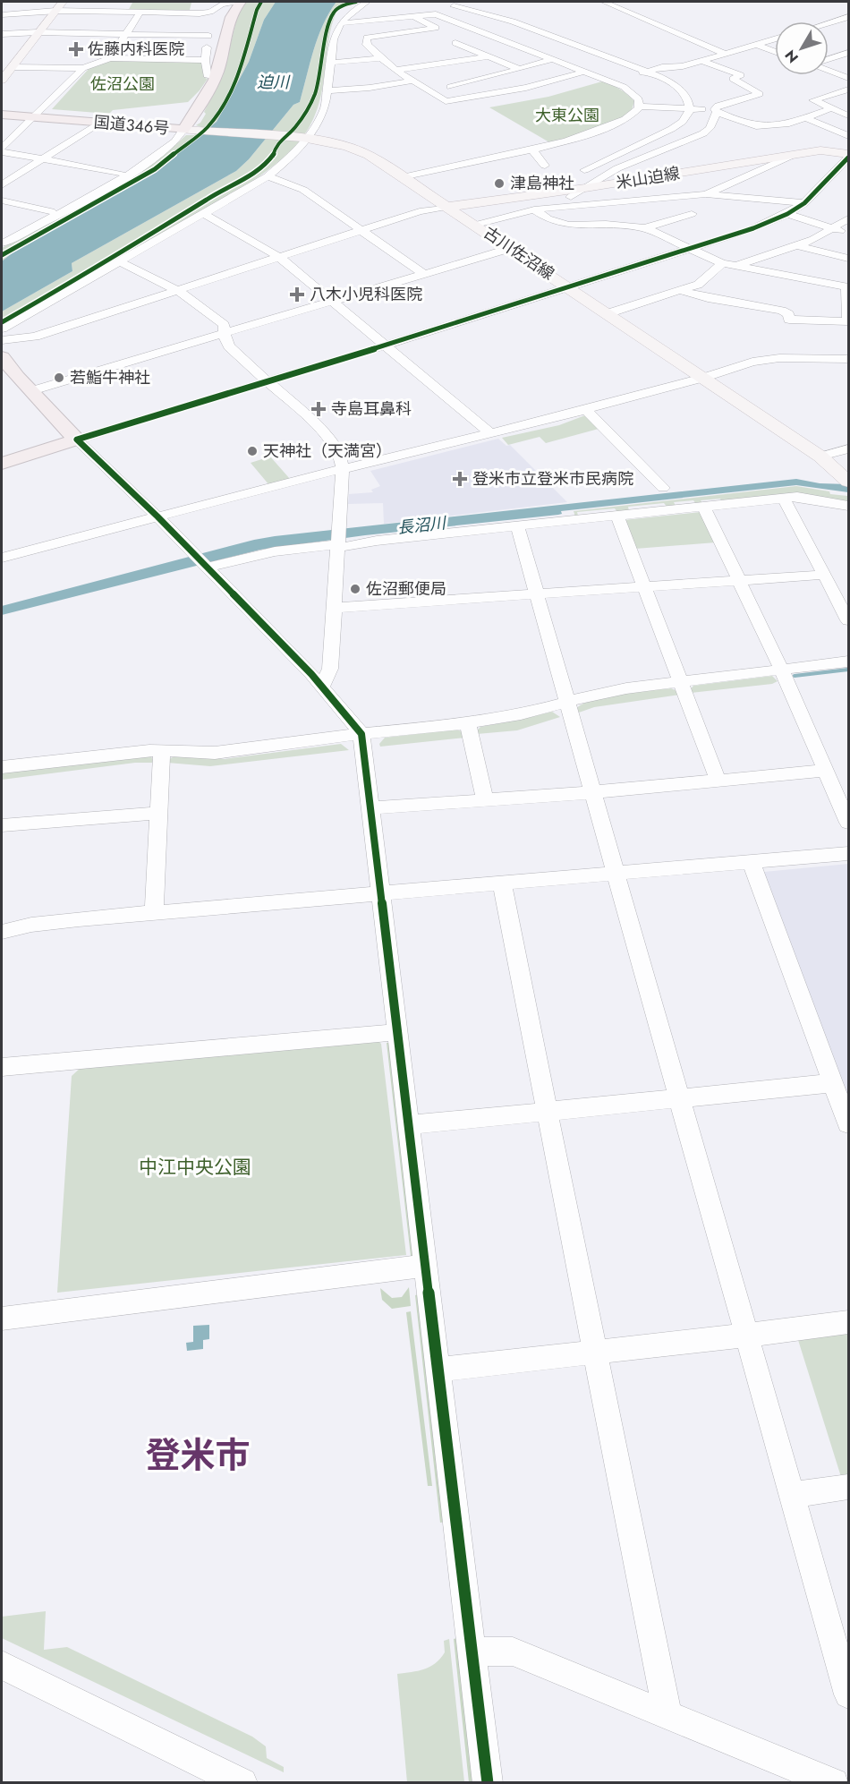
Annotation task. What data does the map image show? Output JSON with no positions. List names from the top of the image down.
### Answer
{
  "streets": {
    "highway": ["国道346号"],
    "main road": ["米山迫線", "古川佐沼線"]
  },
  "crossings": [
    ["国道346号", "古川佐沼線"],
    ["米山迫線", "古川佐沼線"]
  ],
  "districts": ["登米市"],
  "water": ["迫川", "長沼川"],
  "parks": ["佐沼公園", "大東公園", "中江中央公園"],
  "places": {
    "health": [
      "佐藤内科医院",
      "八木小児科医院",
      "寺島耳鼻科",
      "登米市立登米市民病院"
    ],
    "other": [
      "津島神社",
      "若鮨牛神社",
      "天神社（天満宮）",
      "佐沼郵便局"
    ]
  },
  "north": "bottom left"
}
